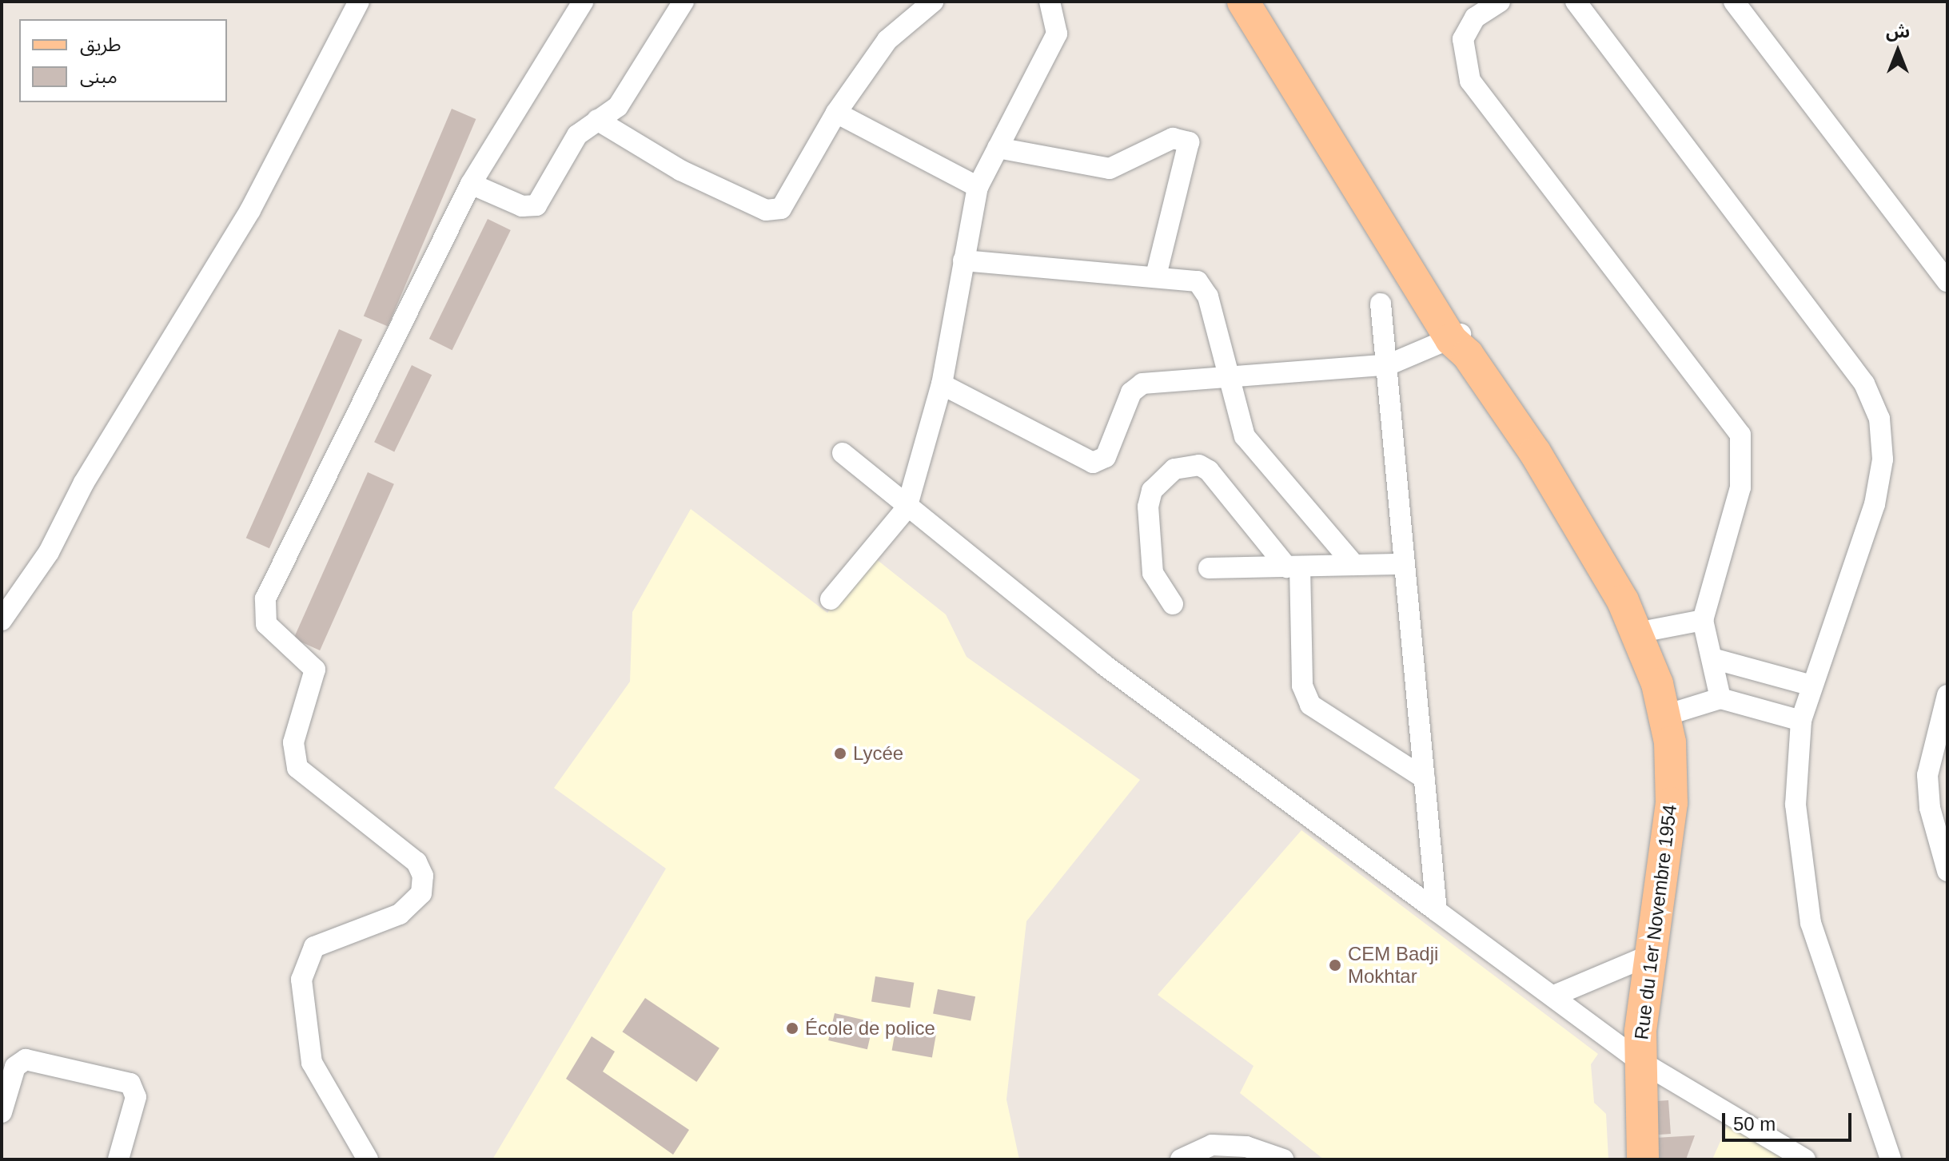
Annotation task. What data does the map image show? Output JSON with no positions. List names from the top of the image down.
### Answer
{
  "streets": {
    "main road": ["Rue du 1er Novembre 1954"]
  },
  "places": ["Lycée", "CEM Badji Mokhtar", "École de police"],
  "legend": ["طريق", "مبنى"],
  "scale_bar": "50 m",
  "north": "top"
}
